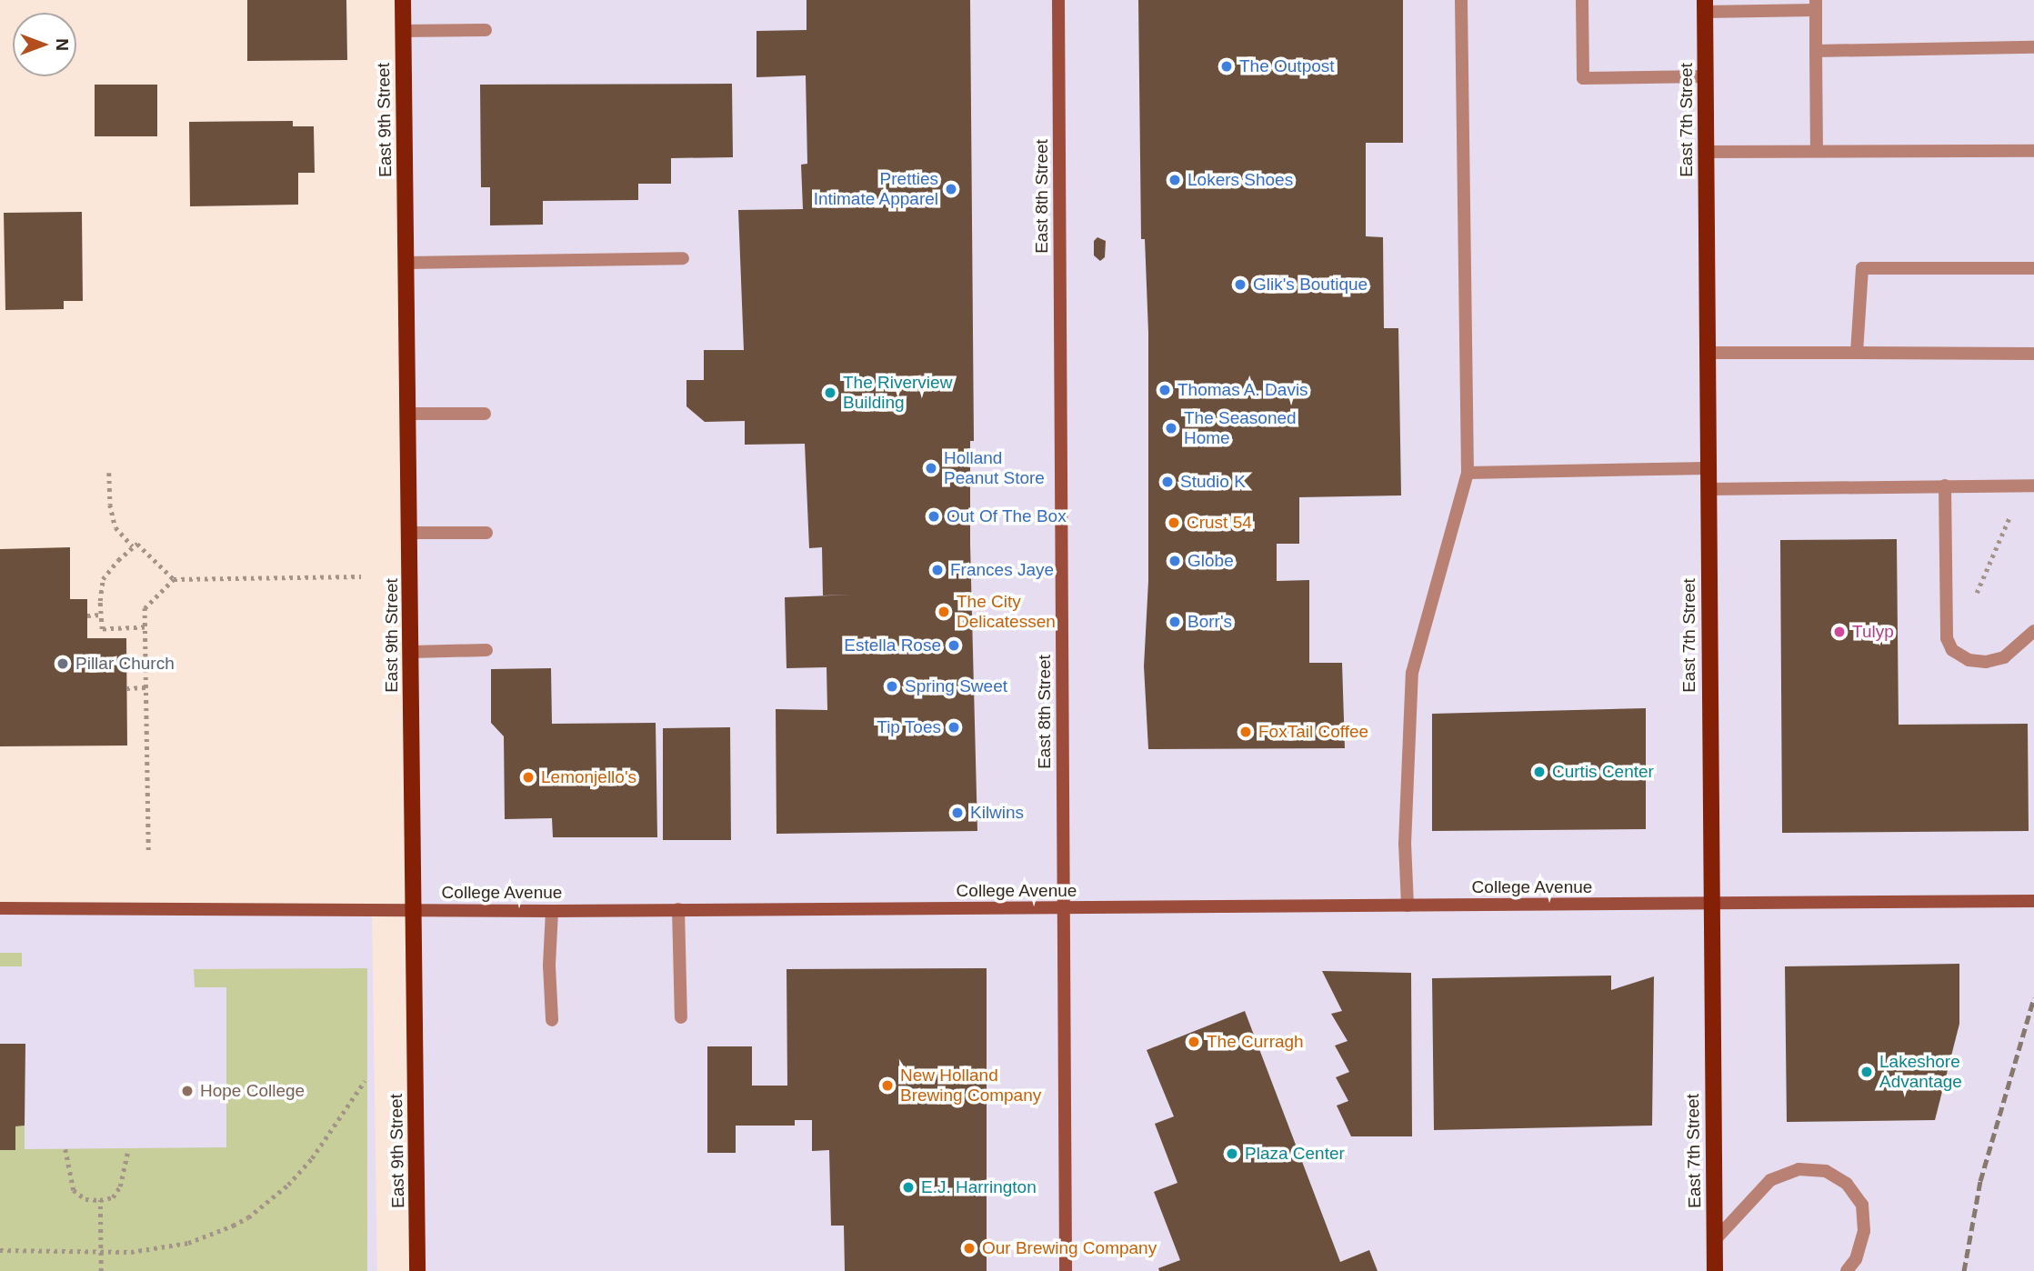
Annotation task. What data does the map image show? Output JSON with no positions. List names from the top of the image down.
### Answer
{
  "streets": {
    "main road": ["East 9th Street", "East 7th Street"],
    "street": ["East 8th Street", "College Avenue"]
  },
  "crossings": [
    ["East 9th Street", "College Avenue"],
    ["East 7th Street", "College Avenue"],
    ["East 8th Street", "College Avenue"]
  ],
  "places": [
    "The Outpost",
    "Lokers Shoes",
    "Pretties Intimate Apparel",
    "Glik's Boutique",
    "Thomas A. Davis",
    "The Riverview Building",
    "The Seasoned Home",
    "Holland Peanut Store",
    "Studio K",
    "Out Of The Box",
    "Crust 54",
    "Globe",
    "Frances Jaye",
    "The City Delicatessen",
    "Borr's",
    "Tulyp",
    "Estella Rose",
    "Pillar Church",
    "Spring Sweet",
    "Tip Toes",
    "FoxTail Coffee",
    "Curtis Center",
    "Lemonjello's",
    "Kilwins",
    "The Curragh",
    "Lakeshore Advantage",
    "New Holland Brewing Company",
    "Hope College",
    "Plaza Center",
    "E.J. Harrington",
    "Our Brewing Company"
  ],
  "north": "right"
}
